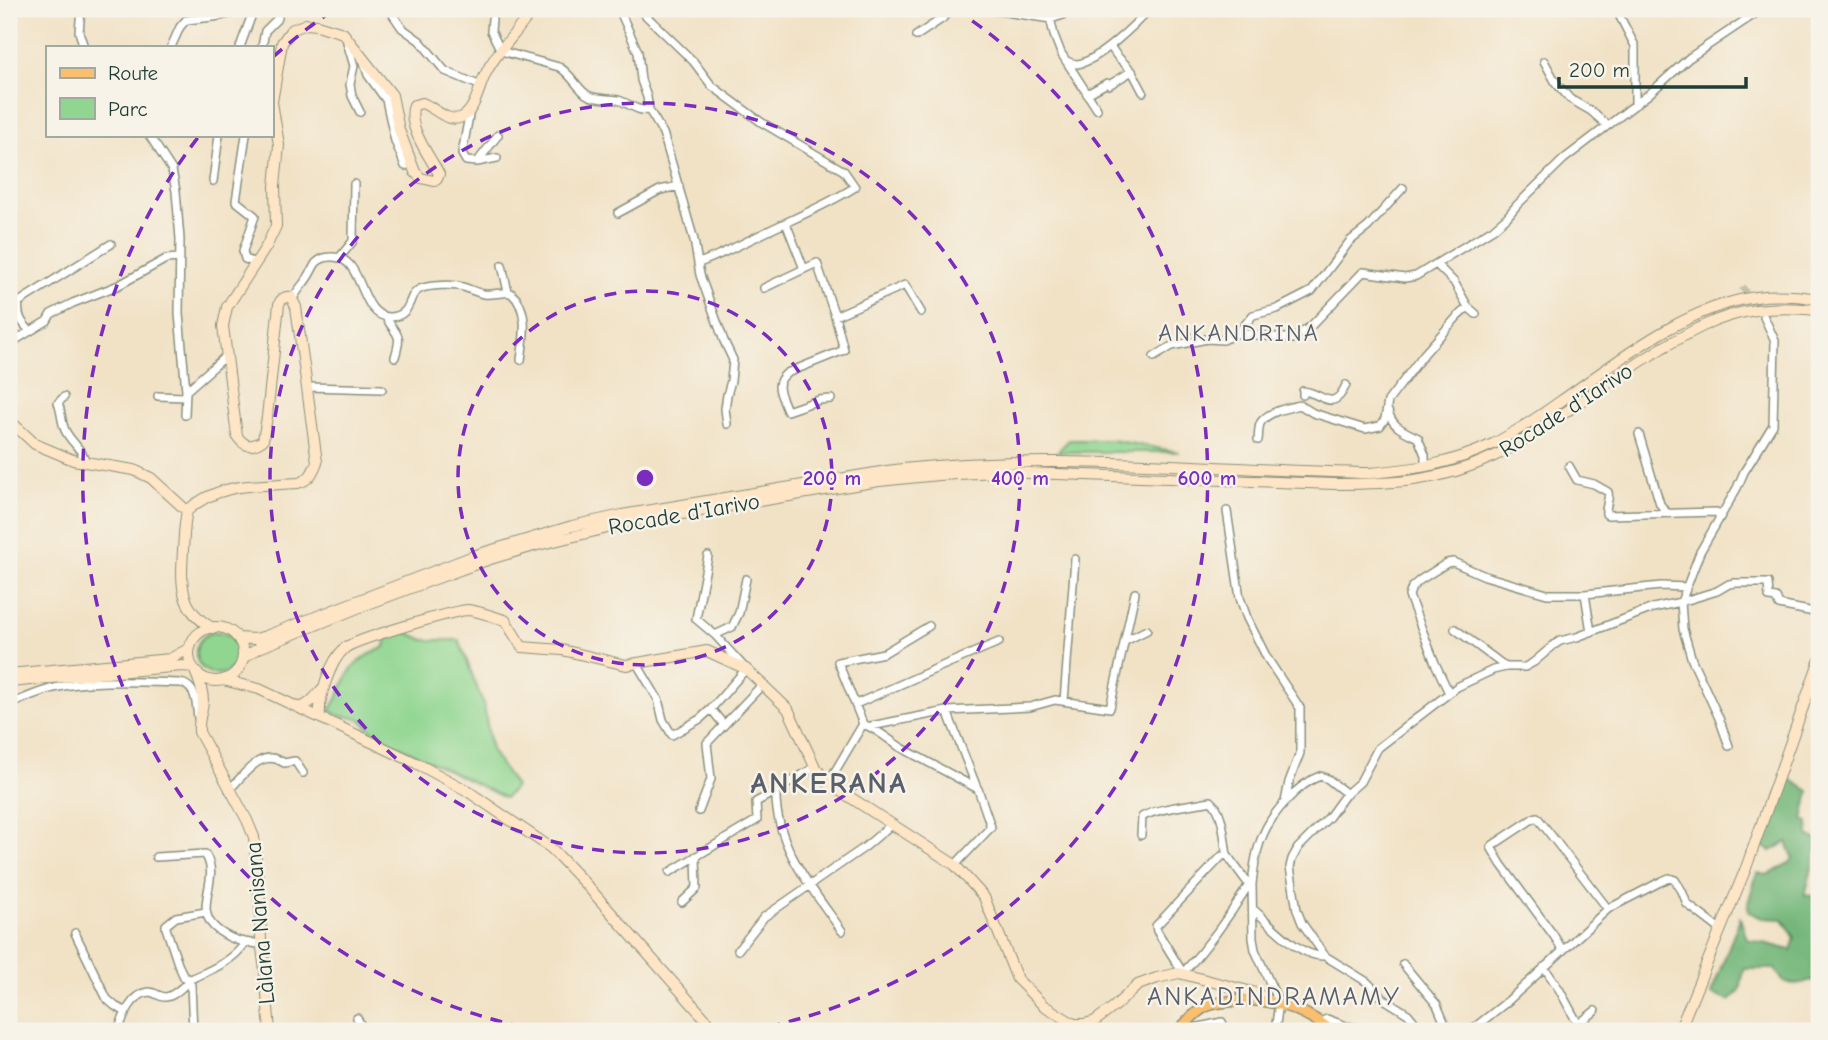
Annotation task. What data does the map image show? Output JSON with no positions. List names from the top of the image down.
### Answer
{
  "streets": {
    "main road": ["Rocade d'Iarivo", "Làlana Nanisana"]
  },
  "districts": ["ANKANDRINA", "ANKERANA", "ANKADINDRAMAMY"],
  "legend": ["Route", "Parc"],
  "scale_bar": "200 m",
  "rings": ["200 m", "400 m", "600 m"]
}
